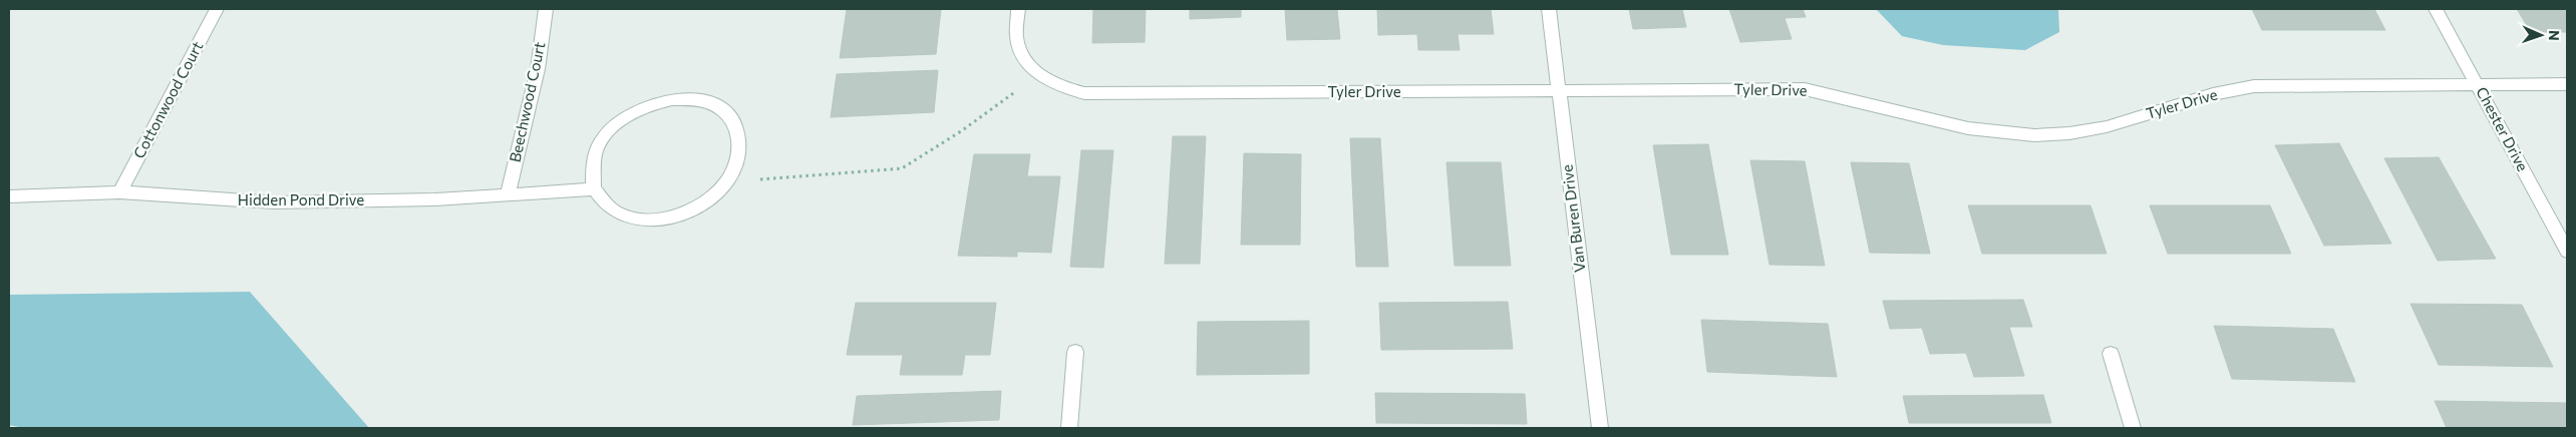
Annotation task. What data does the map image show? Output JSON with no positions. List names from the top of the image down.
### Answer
{
  "streets": {
    "street": [
      "Tyler Drive",
      "Cottonwood Court",
      "Beechwood Court",
      "Chester Drive",
      "Hidden Pond Drive",
      "Van Buren Drive"
    ]
  },
  "crossings": [
    ["Tyler Drive", "Chester Drive"],
    ["Tyler Drive", "Van Buren Drive"],
    ["Cottonwood Court", "Hidden Pond Drive"],
    ["Beechwood Court", "Hidden Pond Drive"]
  ],
  "north": "right"
}
